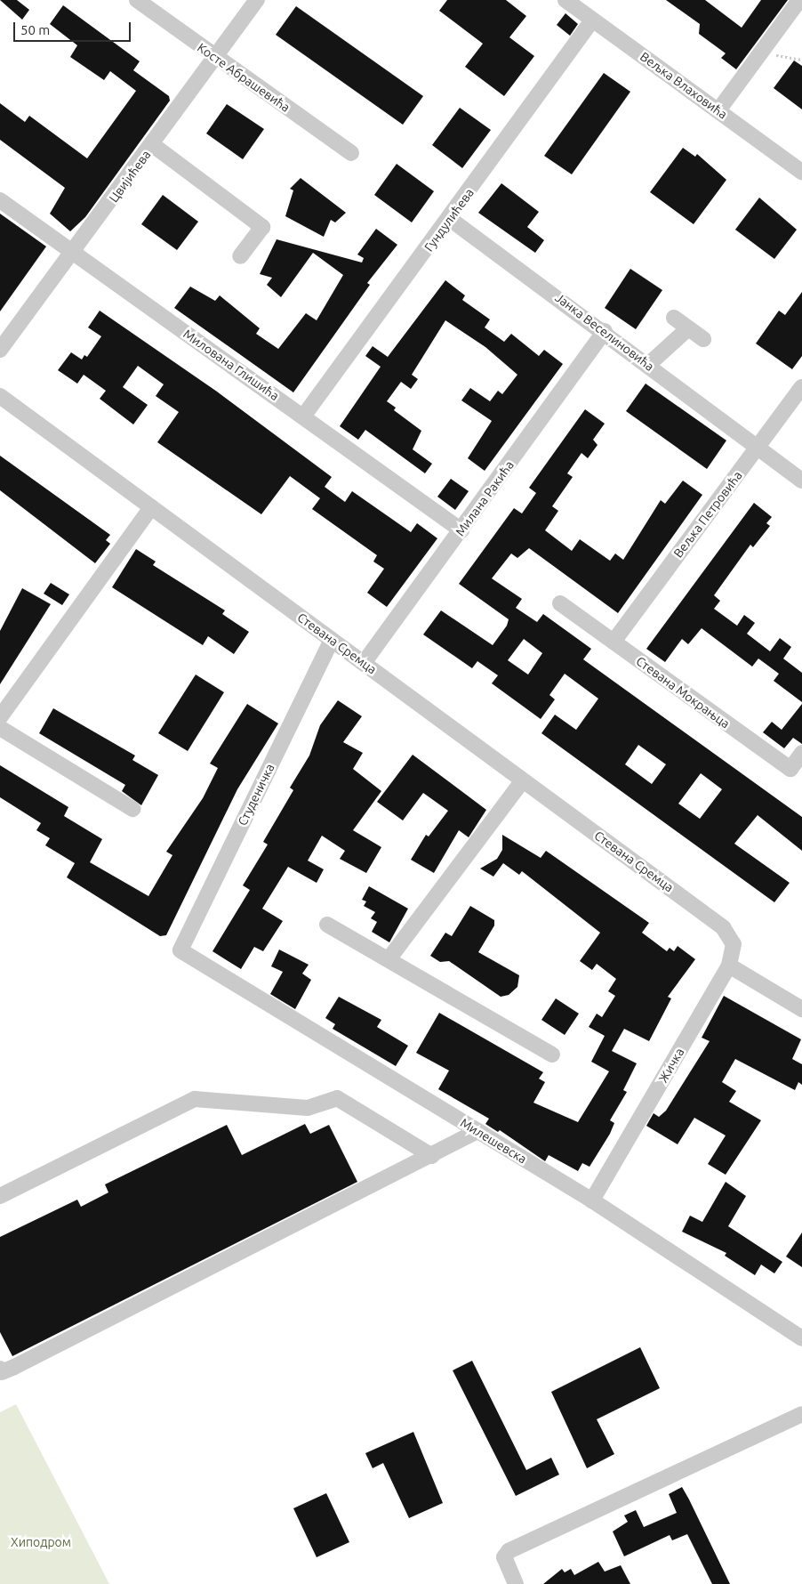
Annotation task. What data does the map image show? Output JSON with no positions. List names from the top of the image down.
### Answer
{
  "streets": {
    "street": [
      "Косте Абрашевића",
      "Вељка Влаховића",
      "Цвијићева",
      "Гундулићева",
      "Јанка Веселиновића",
      "Милована Глишића",
      "Милана Ракића",
      "Вељка Петровића",
      "Стевана Сремца",
      "Стевана Мокрањца",
      "Студеничка",
      "Жичка",
      "Милешевска"
    ]
  },
  "crossings": [
    ["Косте Абрашевића", "Цвијићева"],
    ["Вељка Влаховића", "Гундулићева"],
    ["Цвијићева", "Милована Глишића"],
    ["Гундулићева", "Јанка Веселиновића"],
    ["Гундулићева", "Милована Глишића"],
    ["Јанка Веселиновића", "Милана Ракића"],
    ["Јанка Веселиновића", "Вељка Петровића"],
    ["Милована Глишића", "Милана Ракића"],
    ["Милана Ракића", "Стевана Сремца"],
    ["Вељка Петровића", "Стевана Мокрањца"],
    ["Стевана Сремца", "Студеничка"],
    ["Стевана Сремца", "Жичка"],
    ["Студеничка", "Милешевска"],
    ["Жичка", "Милешевска"]
  ],
  "parks": ["Хиподром"],
  "scale_bar": "50 m"
}
